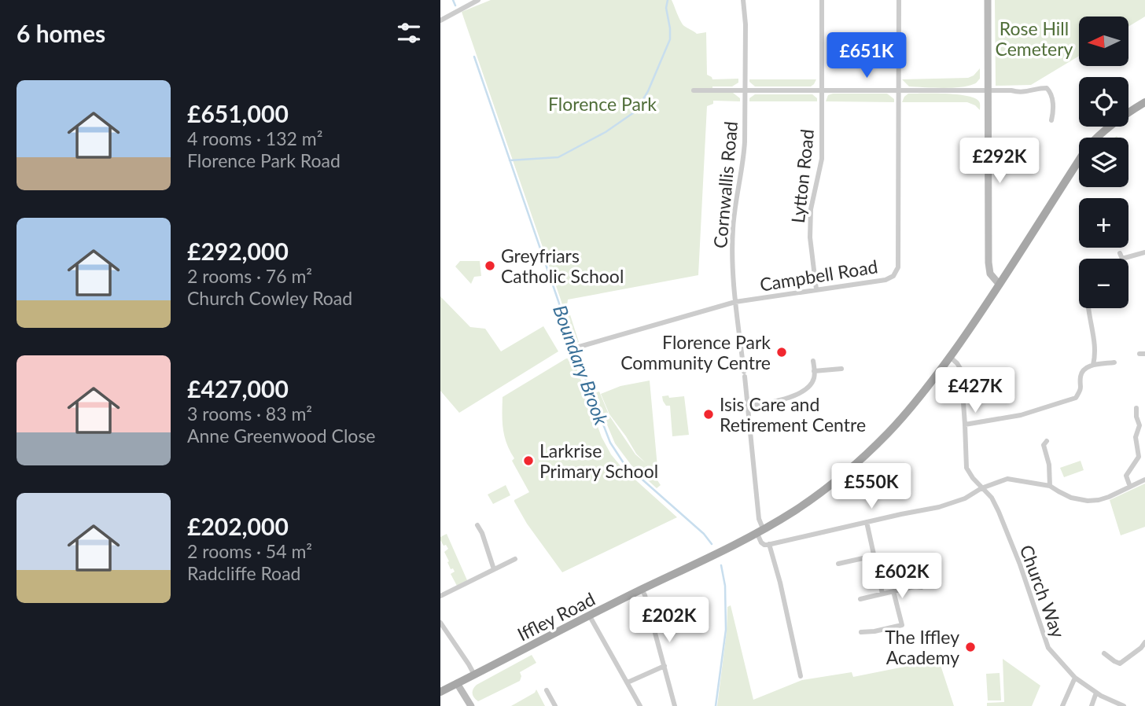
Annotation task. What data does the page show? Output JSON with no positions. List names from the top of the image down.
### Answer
{
  "streets": {
    "main road": ["Iffley Road"],
    "street": [
      "Lytton Road",
      "Cornwallis Road",
      "Campbell Road",
      "Church Way"
    ]
  },
  "crossings": [
    ["Lytton Road", "Campbell Road"],
    ["Cornwallis Road", "Campbell Road"],
    ["Cornwallis Road", "Iffley Road"],
    ["Church Way", "Iffley Road"]
  ],
  "water": ["Boundary Brook"],
  "parks": ["Rose Hill Cemetery", "Florence Park"],
  "places": [
    "Greyfriars Catholic School",
    "Florence Park Community Centre",
    "Isis Care and Retirement Centre",
    "Larkrise Primary School",
    "The Iffley Academy"
  ],
  "north": "left",
  "page": {
    "heading": "6 homes",
    "map_buttons": ["+", "−"],
    "price": [
      "£651K",
      "£292K",
      "£427K",
      "£550K",
      "£602K",
      "£202K"
    ],
    "list": [
      {
        "name": "£651,000",
        "note": "4 rooms · 132 m² · Florence Park Road"
      },
      {
        "name": "£292,000",
        "note": "2 rooms · 76 m² · Church Cowley Road"
      },
      {
        "name": "£427,000",
        "note": "3 rooms · 83 m² · Anne Greenwood Close"
      },
      {
        "name": "£202,000",
        "note": "2 rooms · 54 m² · Radcliffe Road"
      }
    ]
  }
}
